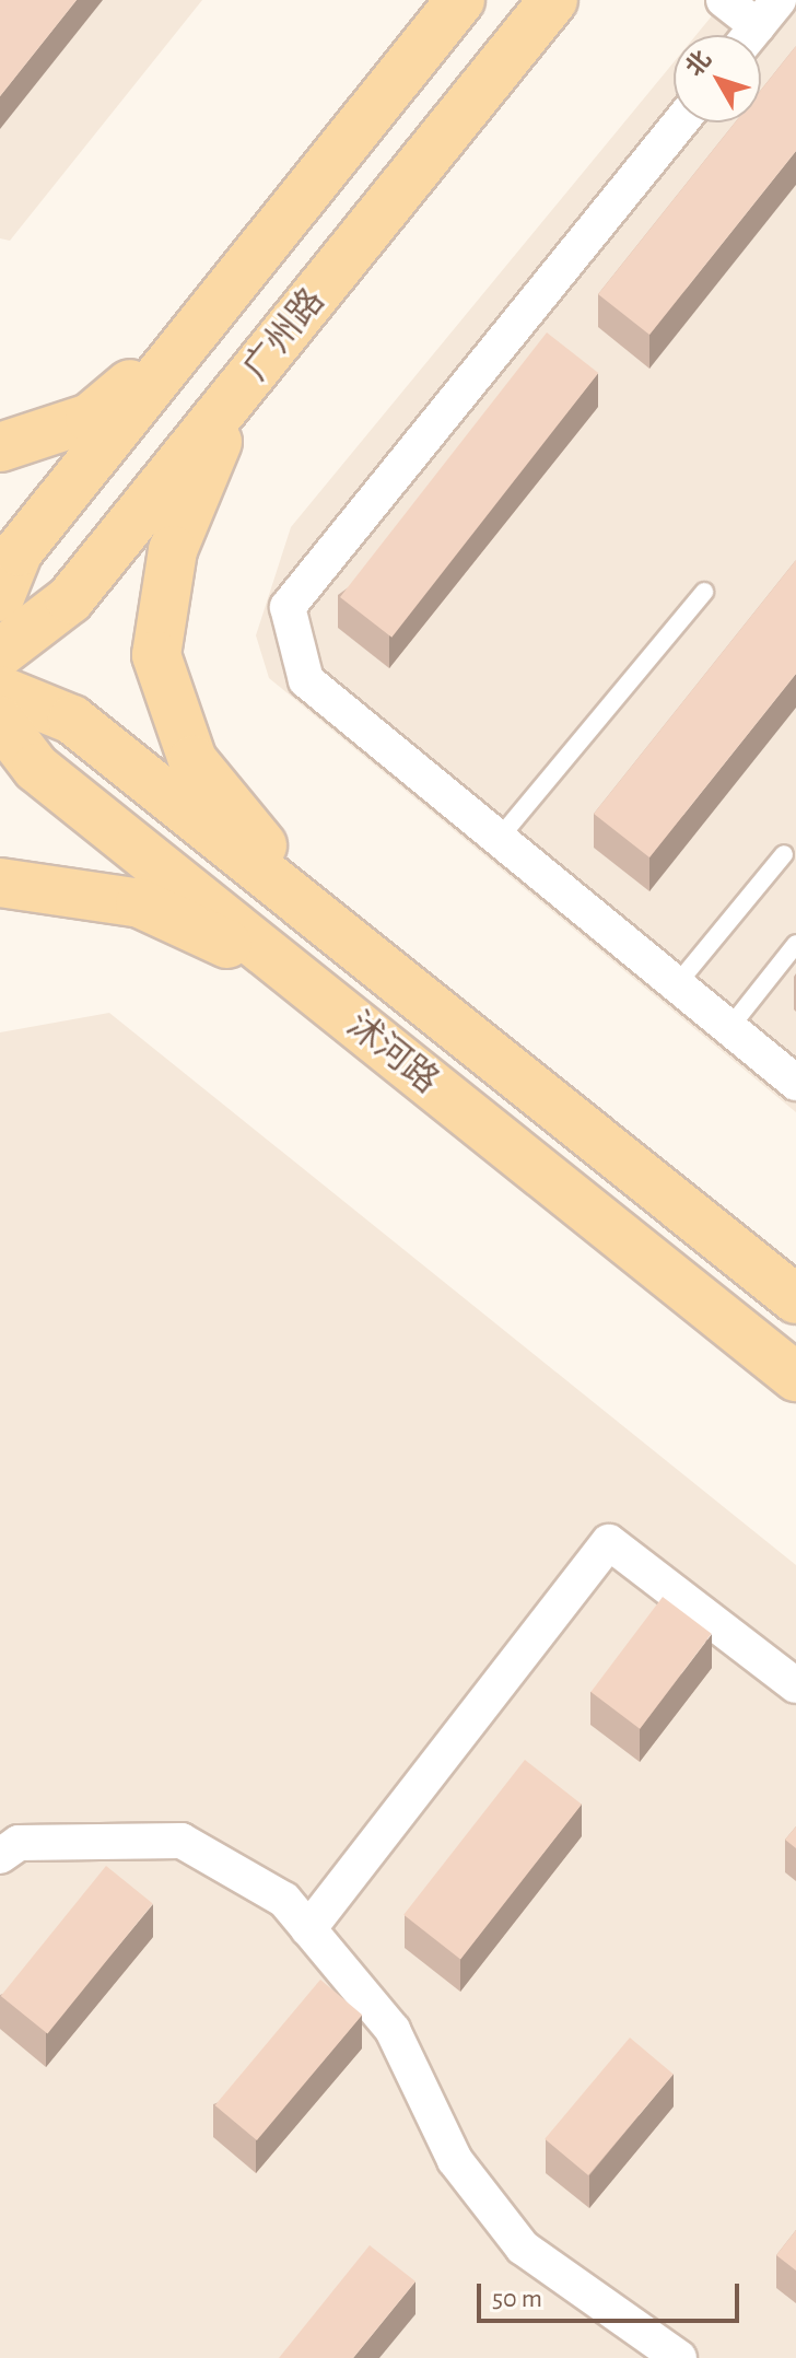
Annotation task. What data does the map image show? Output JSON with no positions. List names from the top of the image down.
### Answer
{
  "streets": {
    "main road": ["广州路", "沭河路"]
  },
  "scale_bar": "50 m",
  "north": "top left"
}
